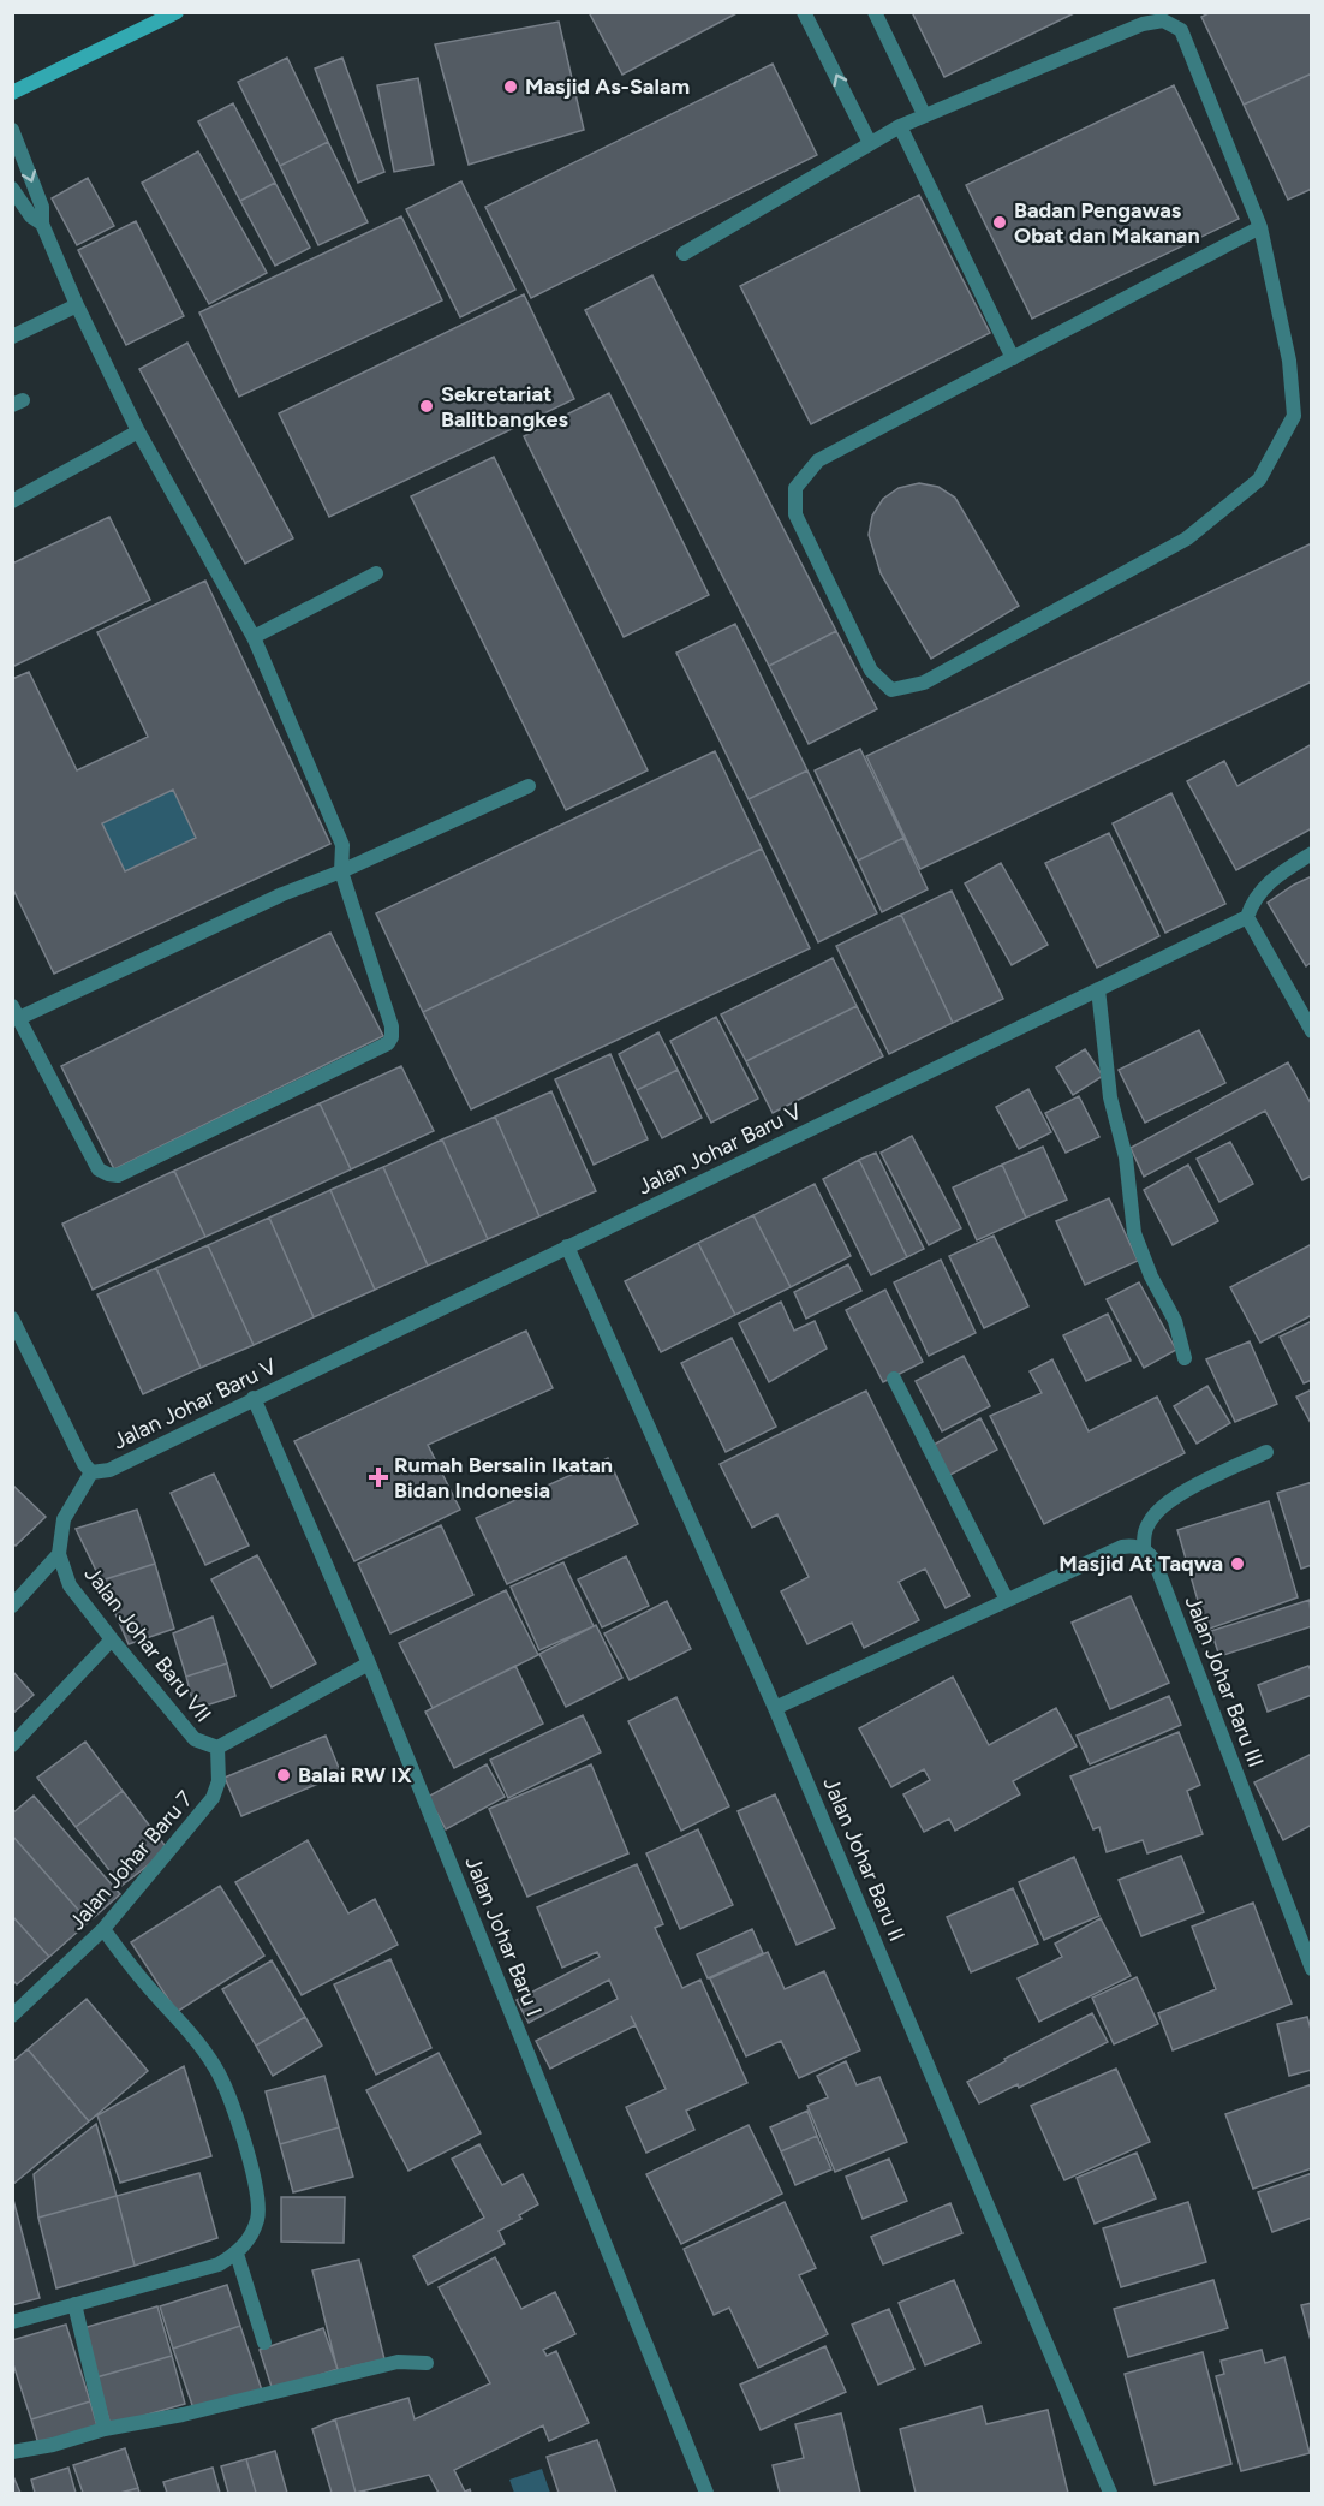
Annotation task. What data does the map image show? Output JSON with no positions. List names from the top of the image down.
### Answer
{
  "streets": {
    "street": [
      "Jalan Johar Baru V",
      "Jalan Johar Baru VII",
      "Jalan Johar Baru III",
      "Jalan Johar Baru II",
      "Jalan Johar Baru 7",
      "Jalan Johar Baru I"
    ]
  },
  "crossings": [
    ["Jalan Johar Baru V", "Jalan Johar Baru II"],
    ["Jalan Johar Baru V", "Jalan Johar Baru I"],
    ["Jalan Johar Baru VII", "Jalan Johar Baru 7"]
  ],
  "places": {
    "other": [
      "Masjid As-Salam",
      "Badan Pengawas Obat dan Makanan",
      "Sekretariat Balitbangkes",
      "Masjid At Taqwa",
      "Balai RW IX"
    ],
    "health": ["Rumah Bersalin Ikatan Bidan Indonesia"]
  }
}
